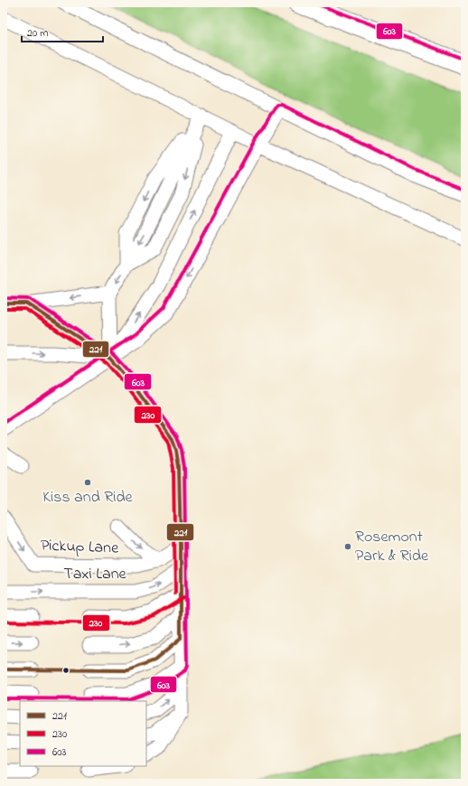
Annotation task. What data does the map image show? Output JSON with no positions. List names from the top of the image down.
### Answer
{
  "streets": {
    "lane": ["Pickup Lane", "Taxi Lane"]
  },
  "places": ["Kiss and Ride", "Rosemont Park & Ride"],
  "lines": ["transit line 603", "transit line 221", "transit line 230"],
  "legend": ["221", "230", "603"],
  "scale_bar": "20 m"
}
